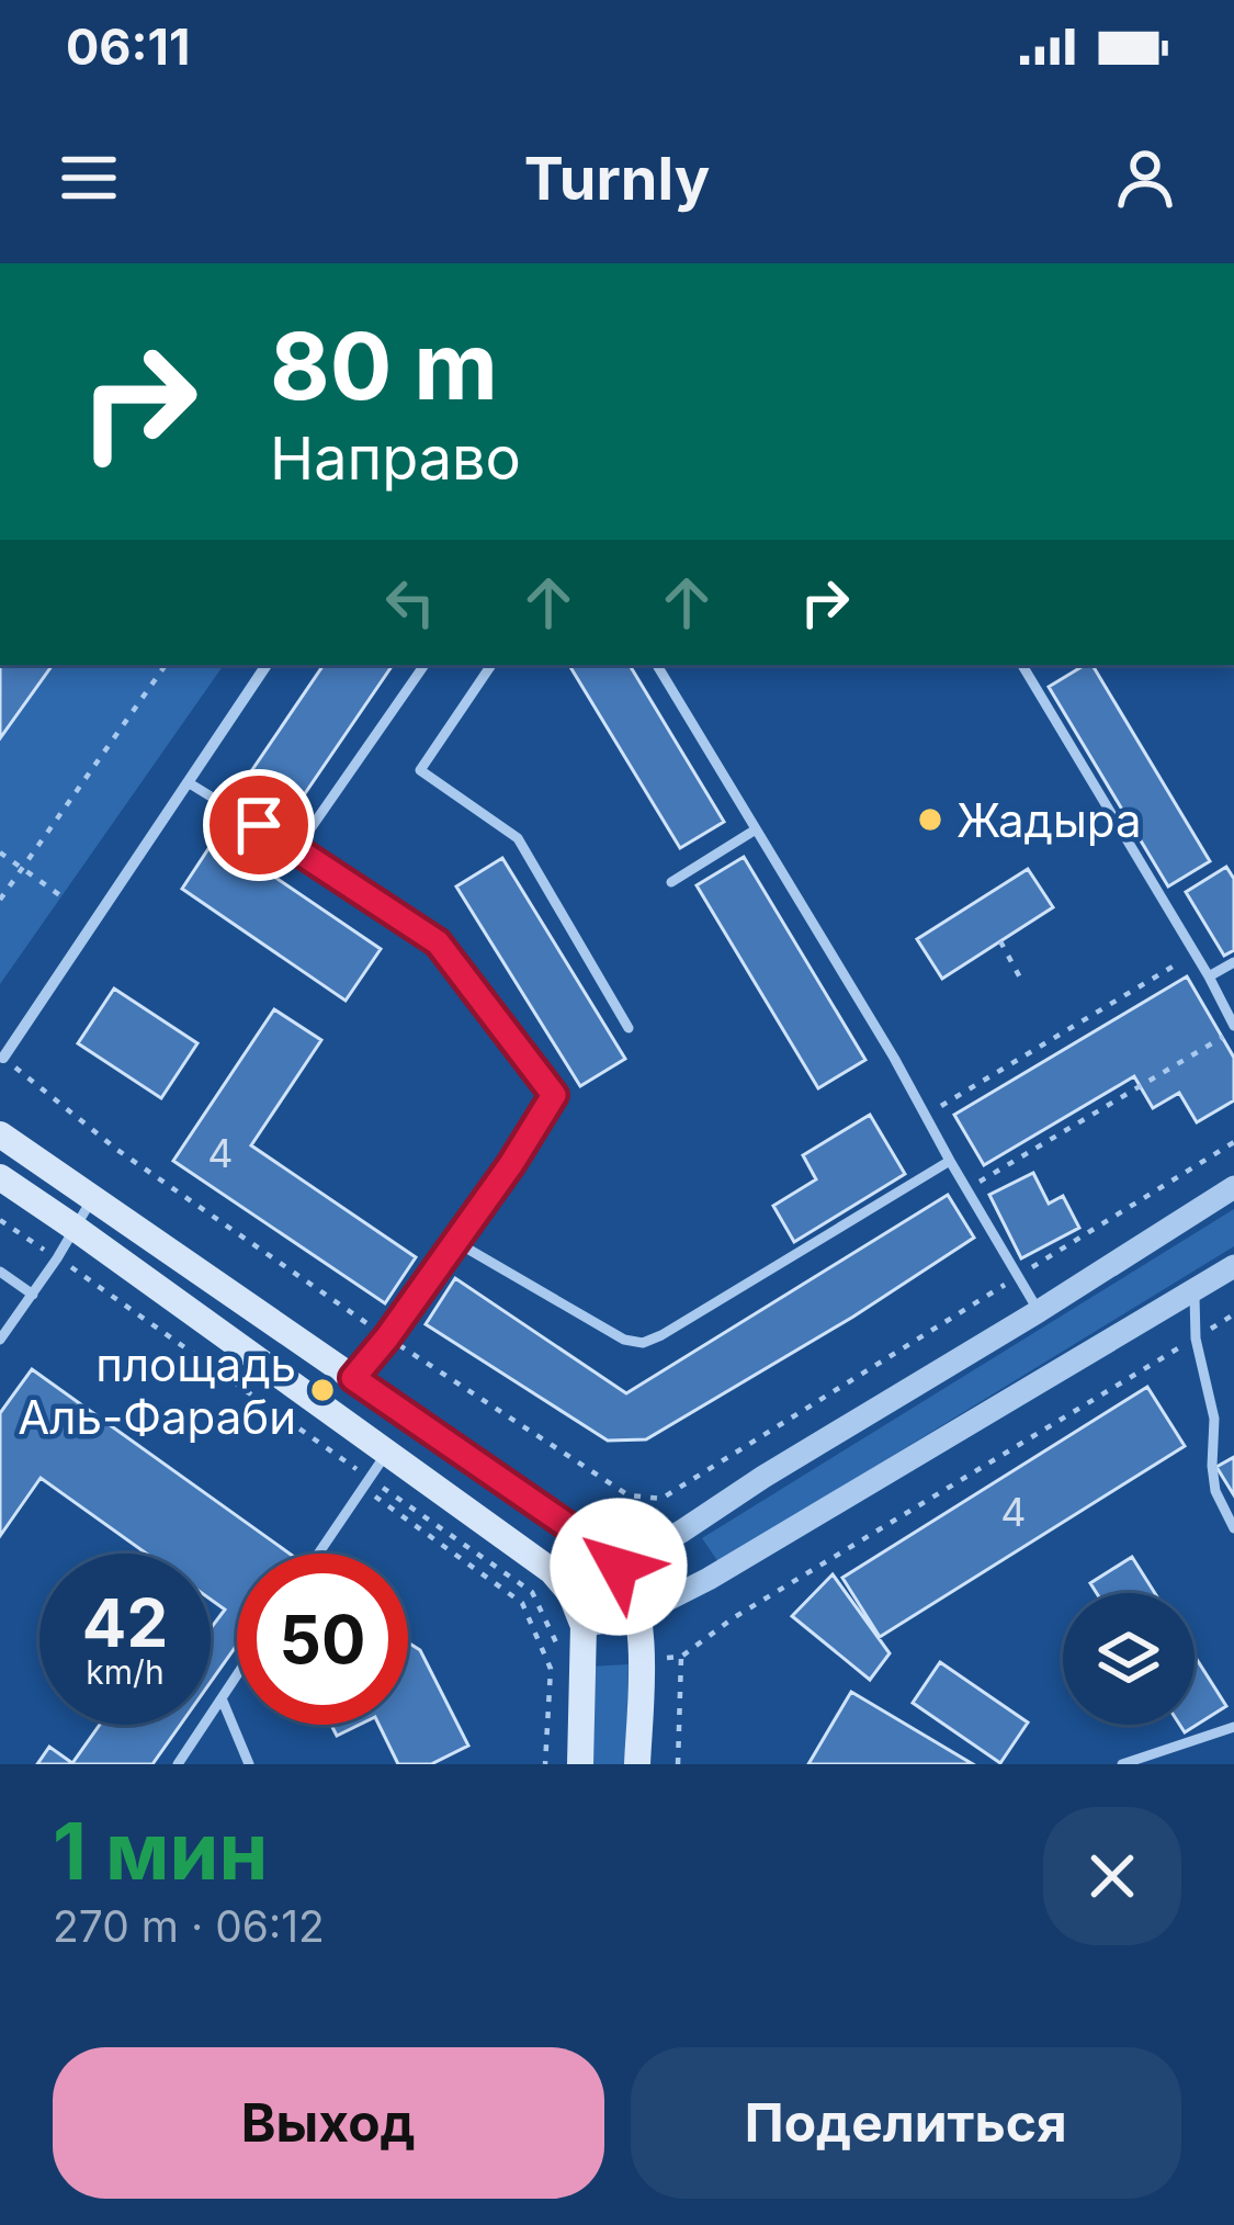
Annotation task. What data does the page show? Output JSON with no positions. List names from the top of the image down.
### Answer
{
  "places": ["Жадыра", "площадь Аль-Фараби"],
  "house_numbers": ["4", "4"],
  "page": {
    "status": "06:11",
    "header": "Turnly",
    "turn": ["80 m", "Направо"],
    "speed": "42 km/h",
    "limit": "50",
    "heading": ["1 мин", "270 m · 06:12"],
    "buttons": ["Выход", "Поделиться"]
  }
}
